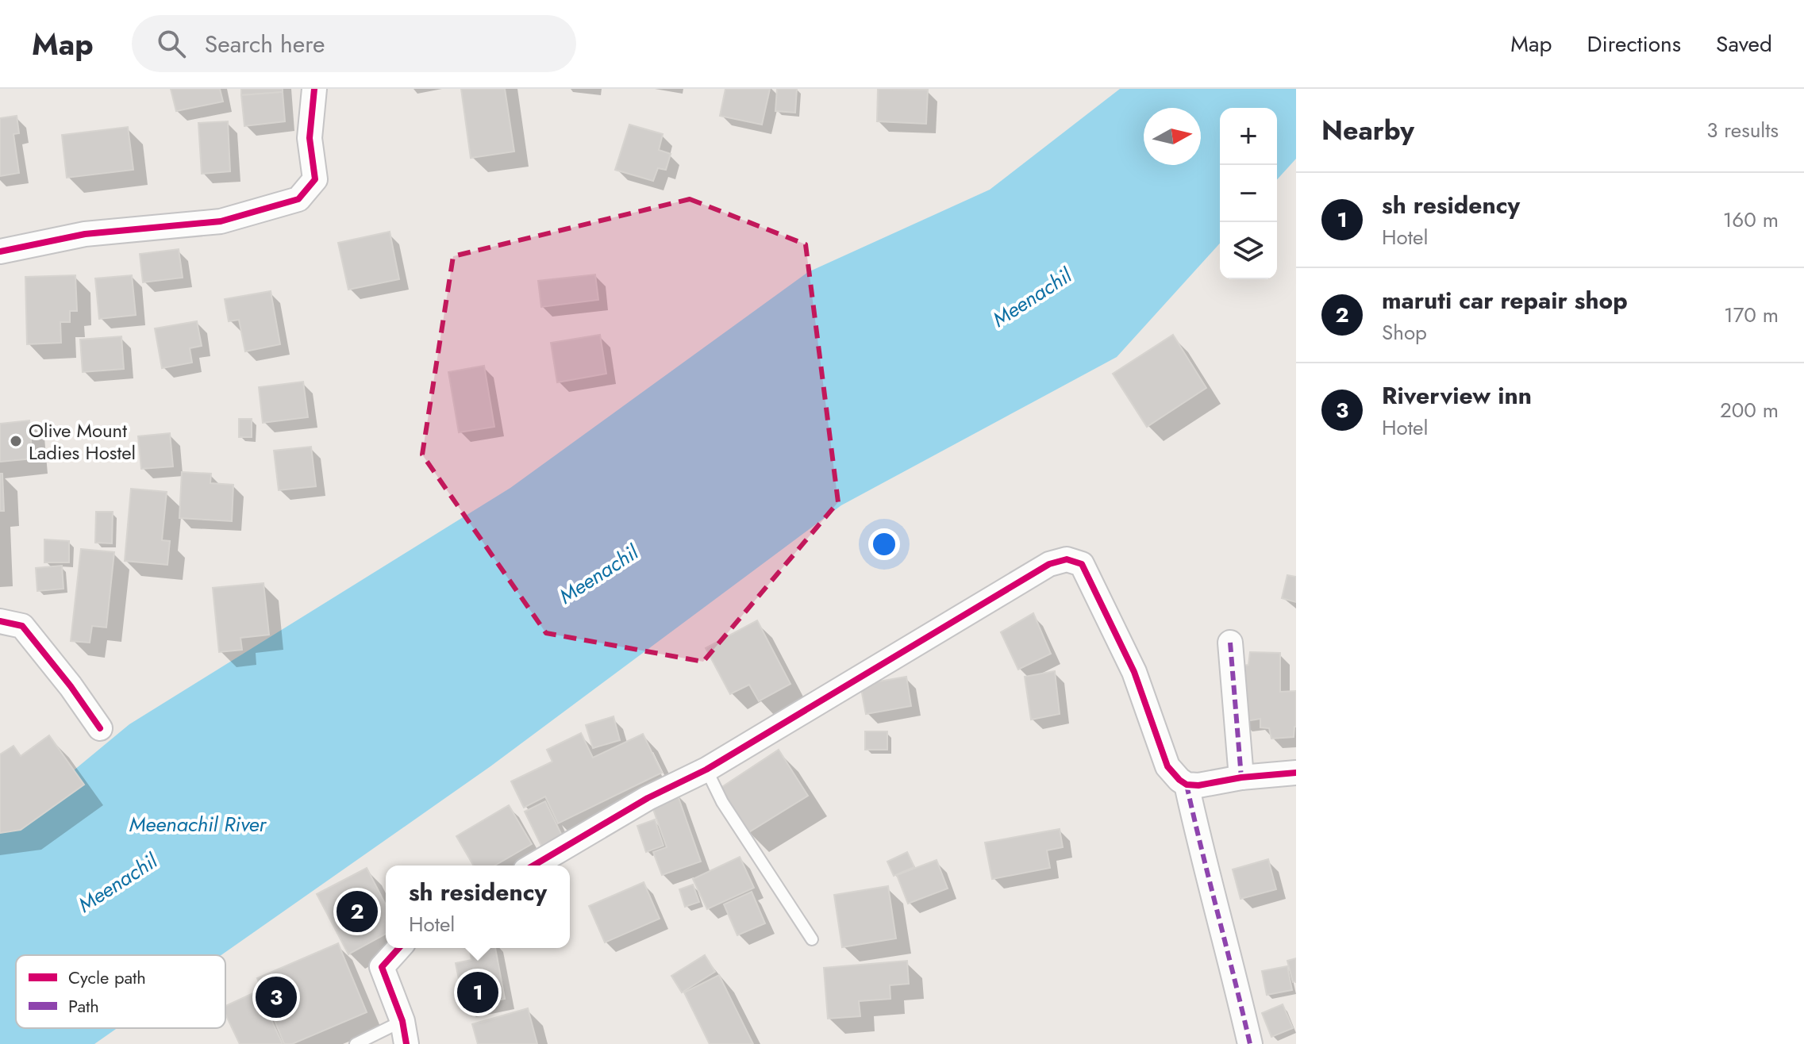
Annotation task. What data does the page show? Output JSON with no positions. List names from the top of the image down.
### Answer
{
  "water": ["Meenachil", "Meenachil River"],
  "places": ["Olive Mount Ladies Hostel"],
  "legend": ["Cycle path", "Path"],
  "north": "right",
  "page": {
    "header": "Map",
    "search": "Search here",
    "nav": ["Map", "Directions", "Saved"],
    "heading": ["Nearby", "3 results"],
    "map_buttons": ["+", "−"],
    "list": [
      {
        "mark": "1",
        "name": "sh residency",
        "note": "Hotel",
        "value": "160 m"
      },
      {
        "mark": "2",
        "name": "maruti car repair shop",
        "note": "Shop",
        "value": "170 m"
      },
      {
        "mark": "3",
        "name": "Riverview inn",
        "note": "Hotel",
        "value": "200 m"
      }
    ],
    "popup": ["sh residency", "Hotel"],
    "pins": ["2", "1", "3"]
  }
}
